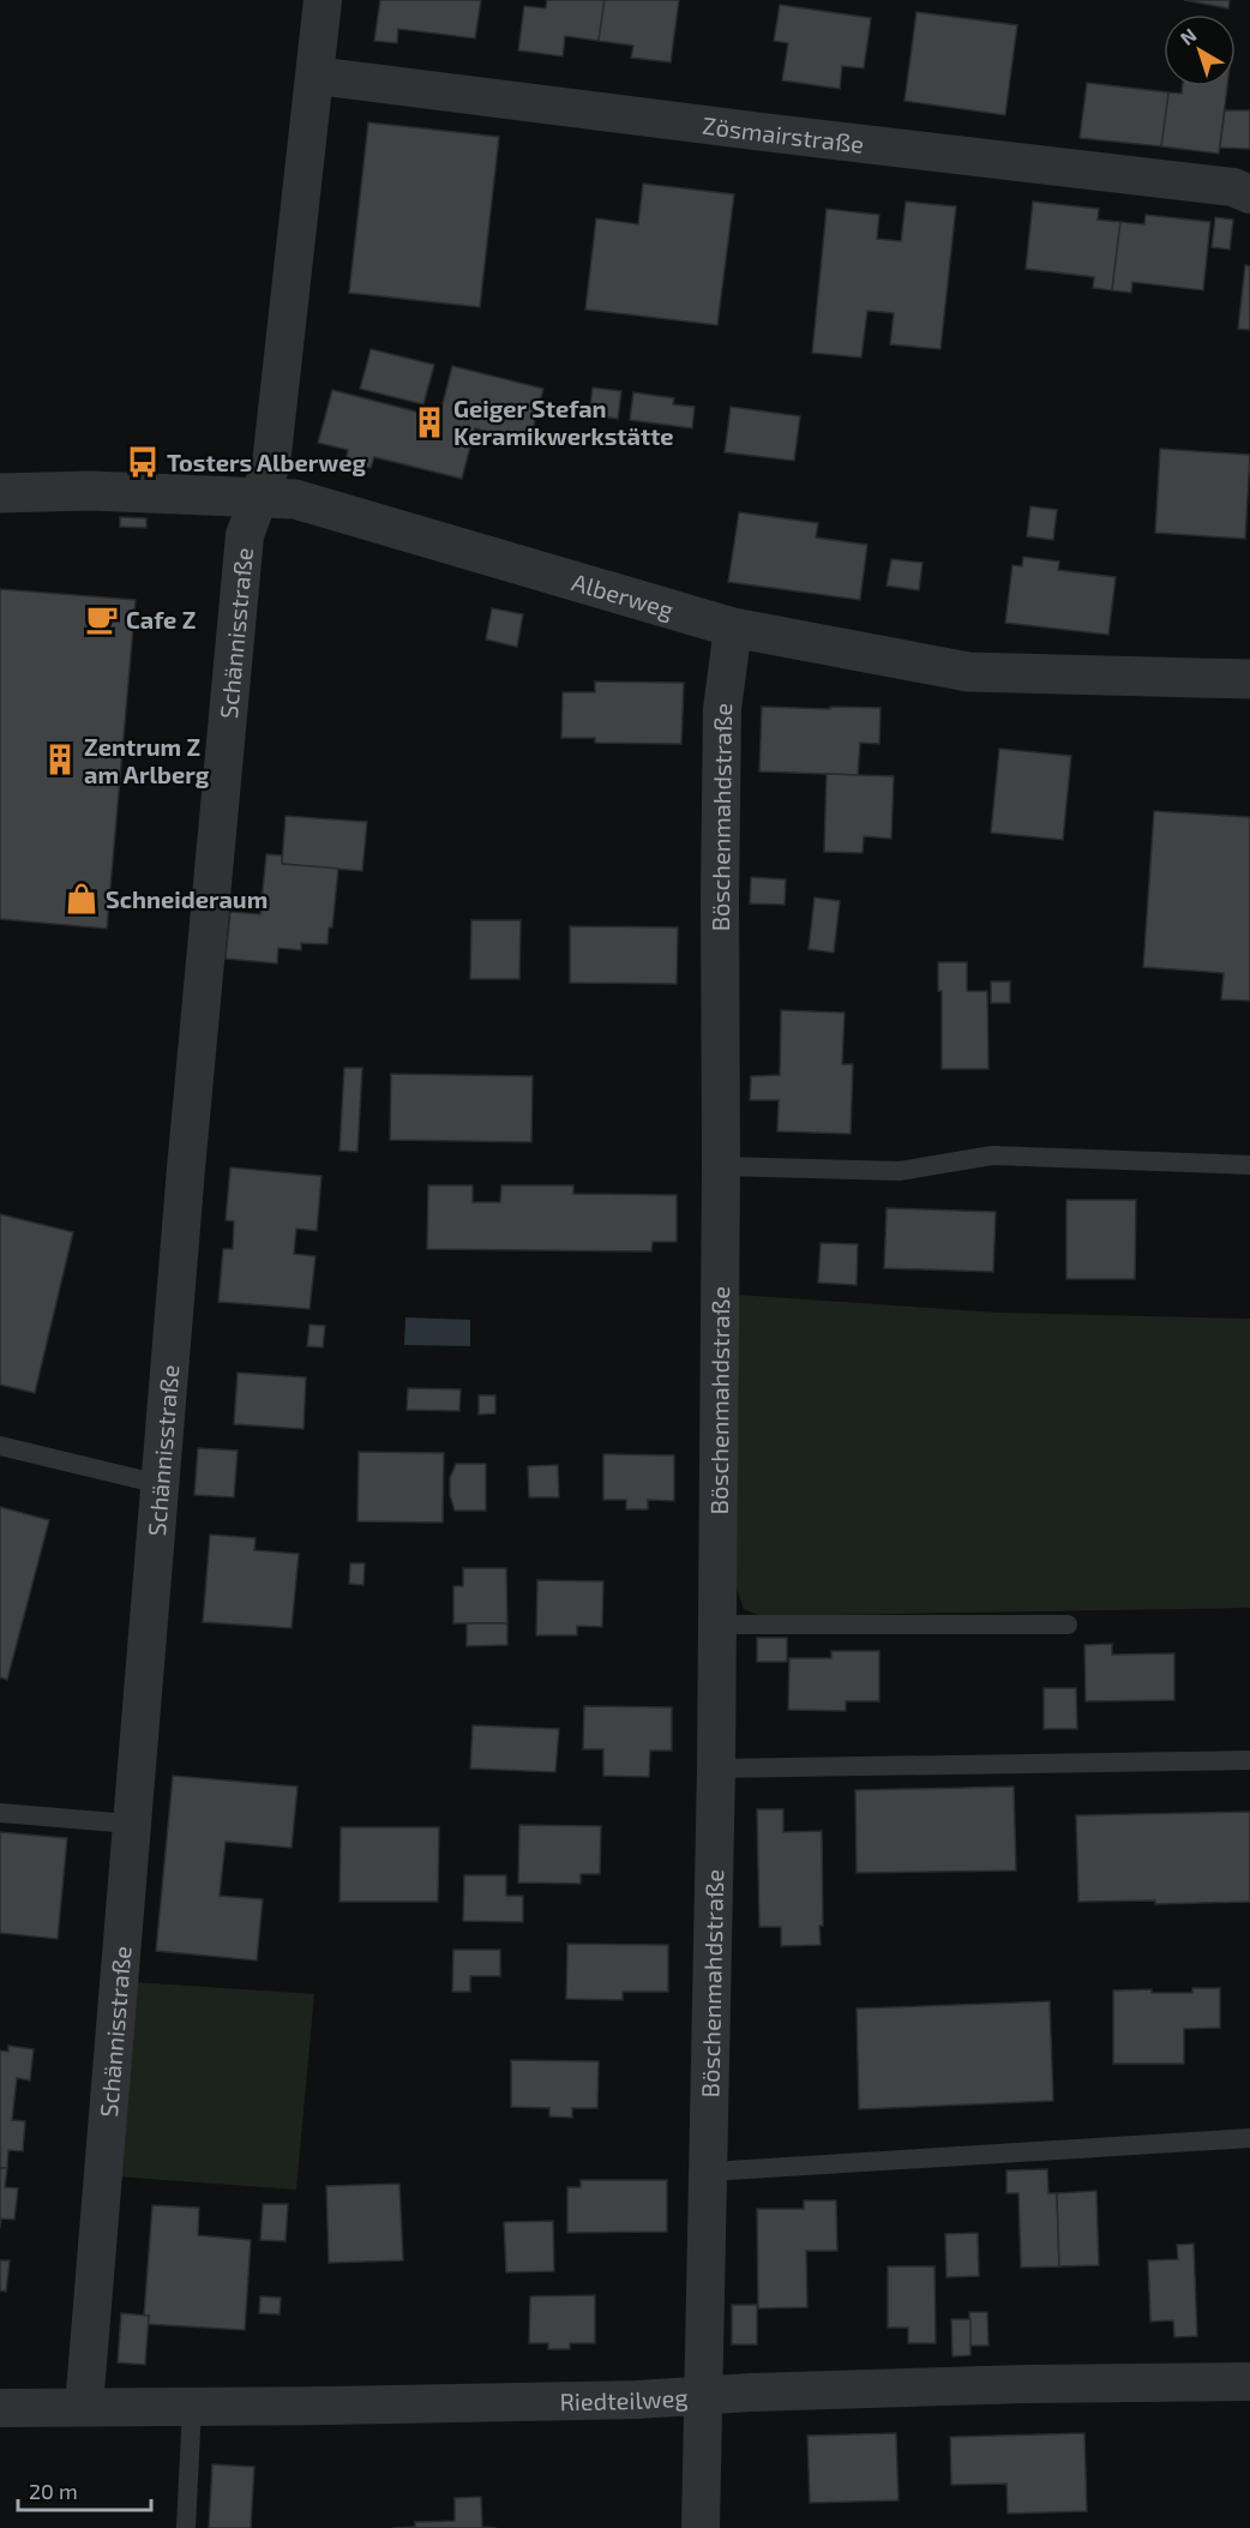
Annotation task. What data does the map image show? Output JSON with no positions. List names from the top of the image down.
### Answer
{
  "streets": {
    "street": [
      "Zösmairstraße",
      "Alberweg",
      "Schännisstraße",
      "Böschenmahdstraße",
      "Riedteilweg"
    ]
  },
  "crossings": [
    ["Alberweg", "Schännisstraße"],
    ["Alberweg", "Böschenmahdstraße"],
    ["Schännisstraße", "Riedteilweg"],
    ["Böschenmahdstraße", "Riedteilweg"]
  ],
  "places": {
    "building": ["Geiger Stefan Keramikwerkstätte", "Zentrum Z am Arlberg"],
    "bus stop": ["Tosters Alberweg"],
    "cafe": ["Cafe Z"],
    "shop": ["Schneideraum"]
  },
  "scale_bar": "20 m",
  "north": "top left"
}
